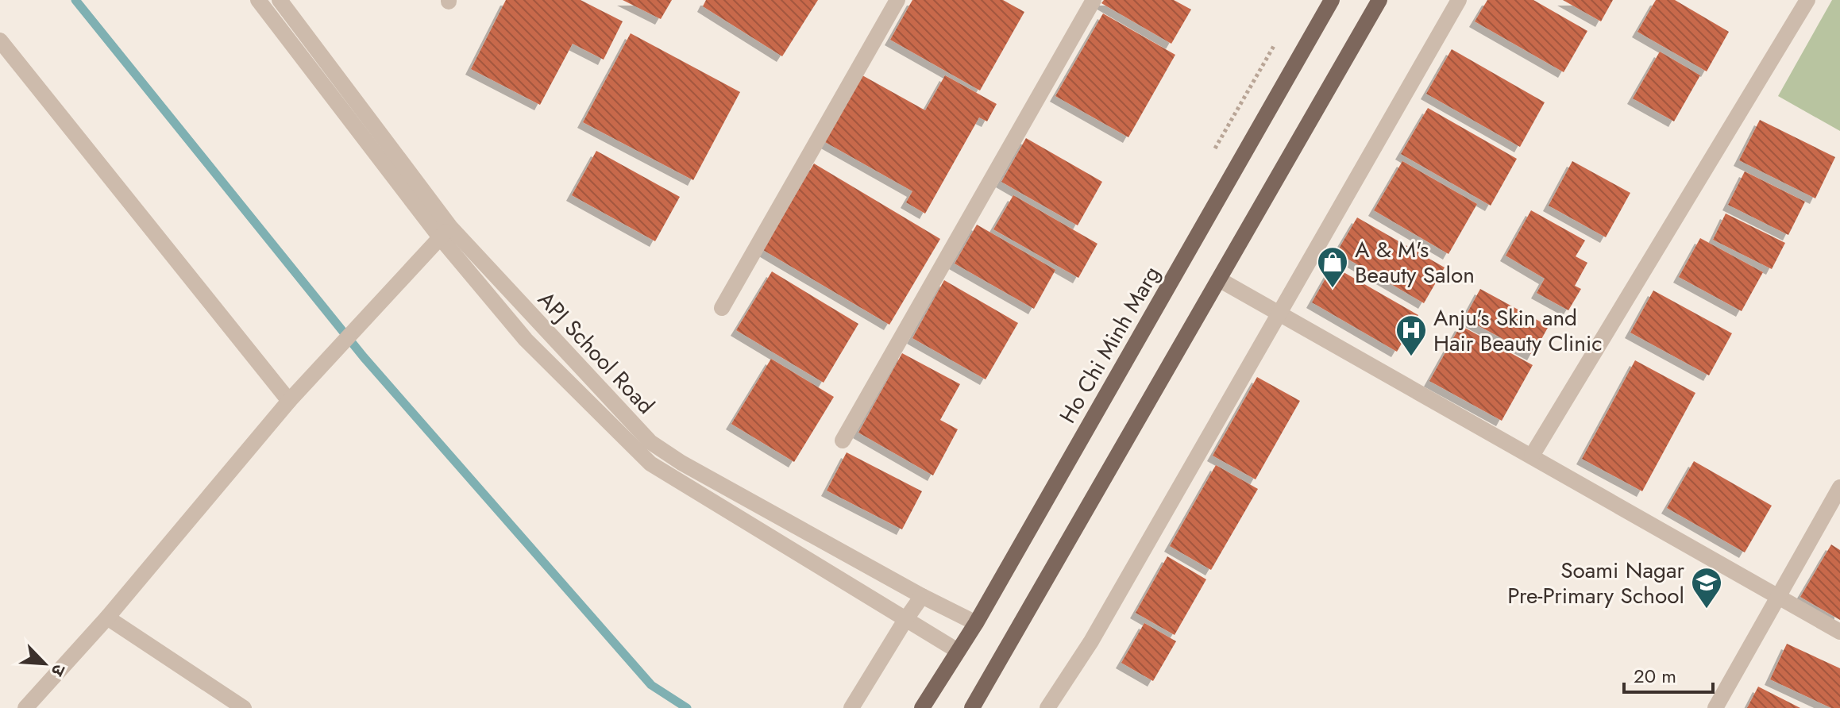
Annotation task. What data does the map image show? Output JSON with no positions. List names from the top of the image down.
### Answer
{
  "streets": {
    "main road": ["Ho Chi Minh Marg"],
    "street": ["APJ School Road"]
  },
  "crossings": [
    ["Ho Chi Minh Marg", "APJ School Road"]
  ],
  "places": {
    "shop": ["A & M's Beauty Salon"],
    "hospital": ["Anju's Skin and Hair Beauty Clinic"],
    "school or university": ["Soami Nagar Pre-Primary School"]
  },
  "scale_bar": "20 m",
  "north": "bottom right"
}
